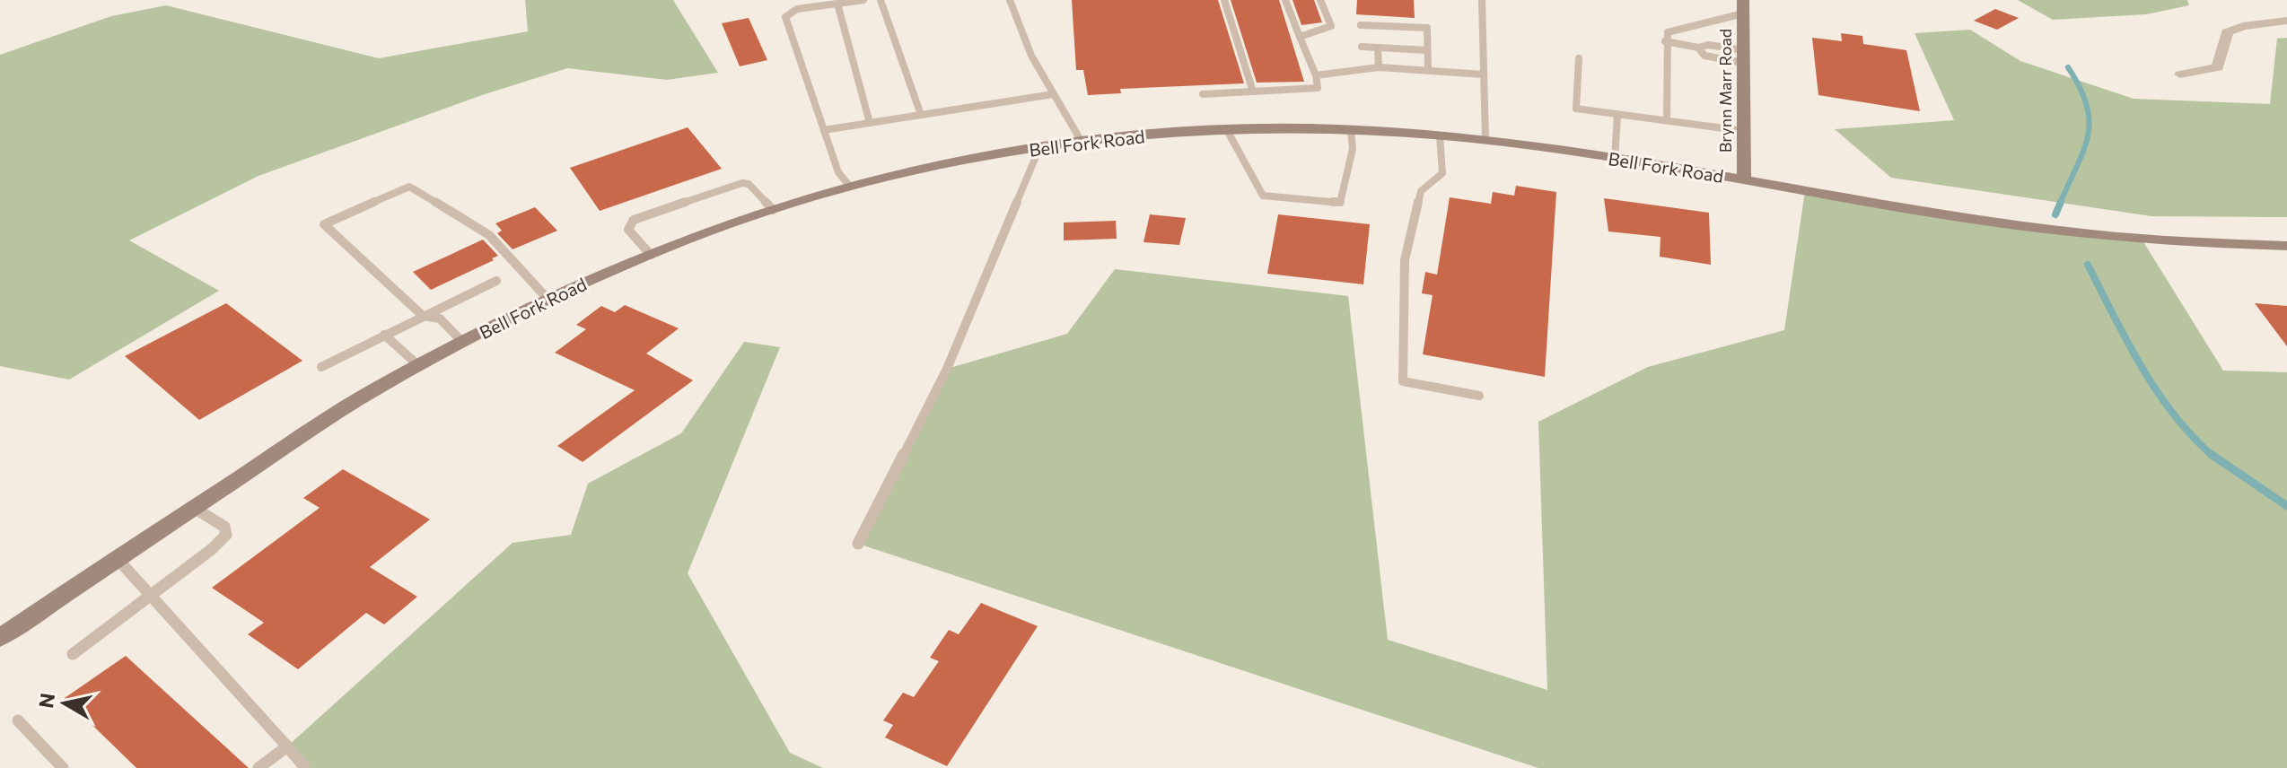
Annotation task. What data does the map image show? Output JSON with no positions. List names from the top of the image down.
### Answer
{
  "streets": {
    "main road": ["Brynn Marr Road", "Bell Fork Road"]
  },
  "crossings": [
    ["Brynn Marr Road", "Bell Fork Road"]
  ],
  "north": "left"
}
